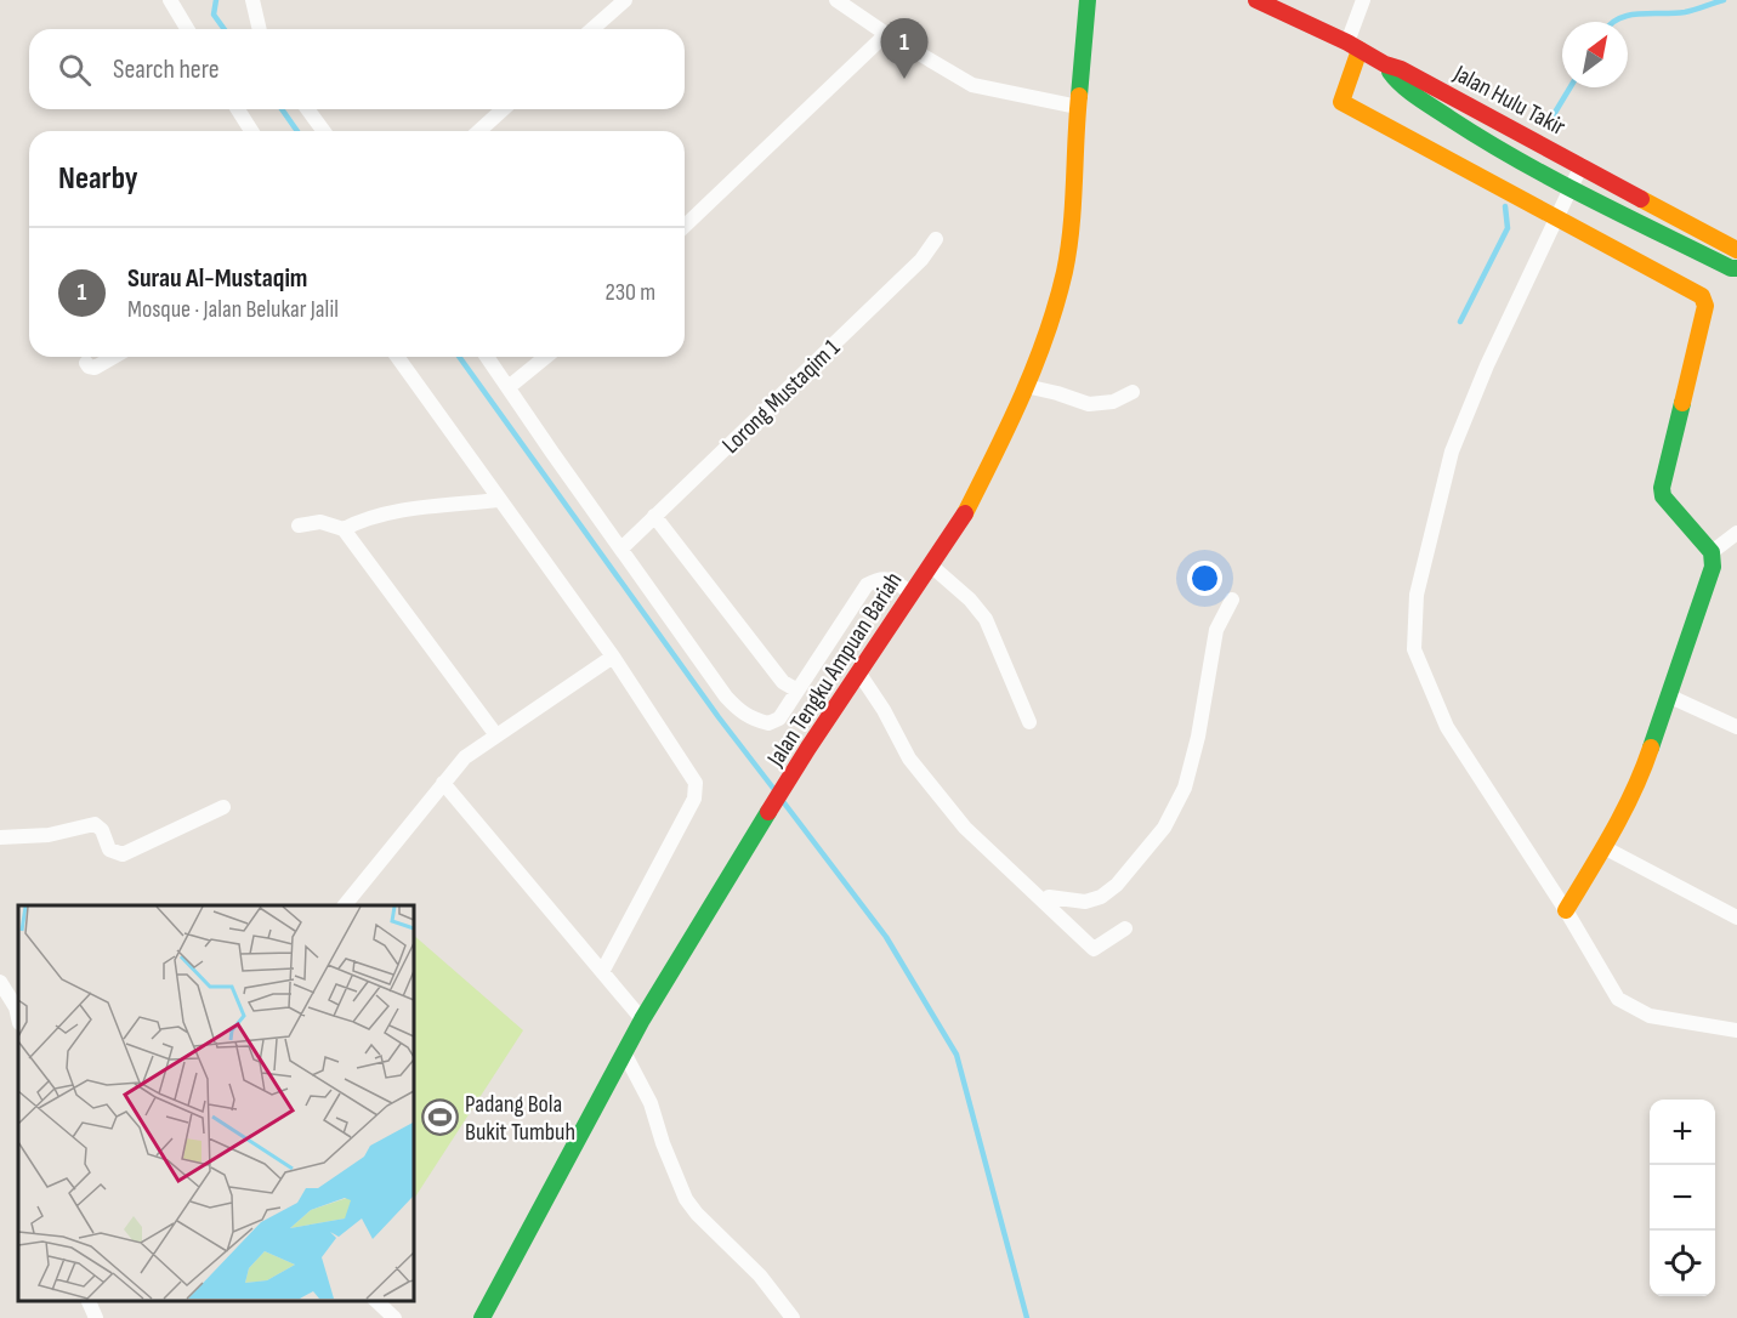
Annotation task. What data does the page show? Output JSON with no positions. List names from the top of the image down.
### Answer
{
  "streets": {
    "street": ["Jalan Hulu Takir", "Lorong Mustaqim 1", "Jalan Tengku Ampuan Bariah"]
  },
  "places": {
    "sports": ["Padang Bola Bukit Tumbuh"]
  },
  "north": "top right",
  "page": {
    "pins": "1",
    "search": "Search here",
    "heading": "Nearby",
    "list": [
      {
        "mark": "1",
        "name": "Surau Al-Mustaqim",
        "note": "Mosque · Jalan Belukar Jalil",
        "value": "230 m"
      }
    ],
    "map_buttons": ["+", "−"]
  }
}
